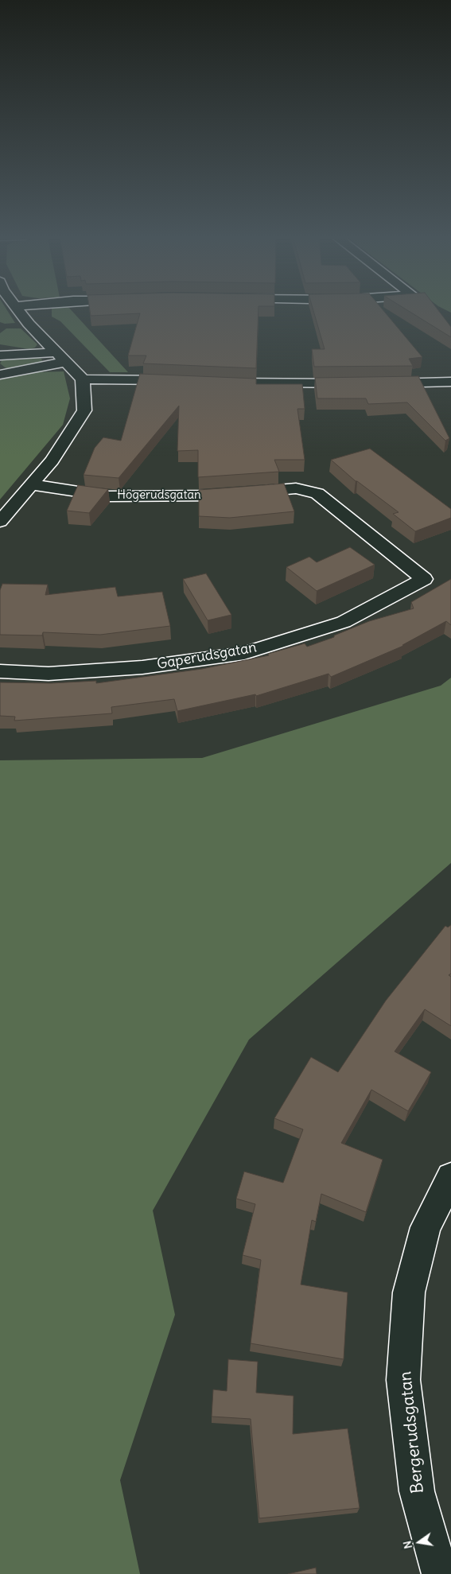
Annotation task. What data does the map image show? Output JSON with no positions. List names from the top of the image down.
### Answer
{
  "streets": {
    "street": ["Högerudsgatan", "Gaperudsgatan", "Bergerudsgatan"]
  },
  "crossings": [
    ["Högerudsgatan", "Gaperudsgatan"]
  ],
  "north": "left"
}
